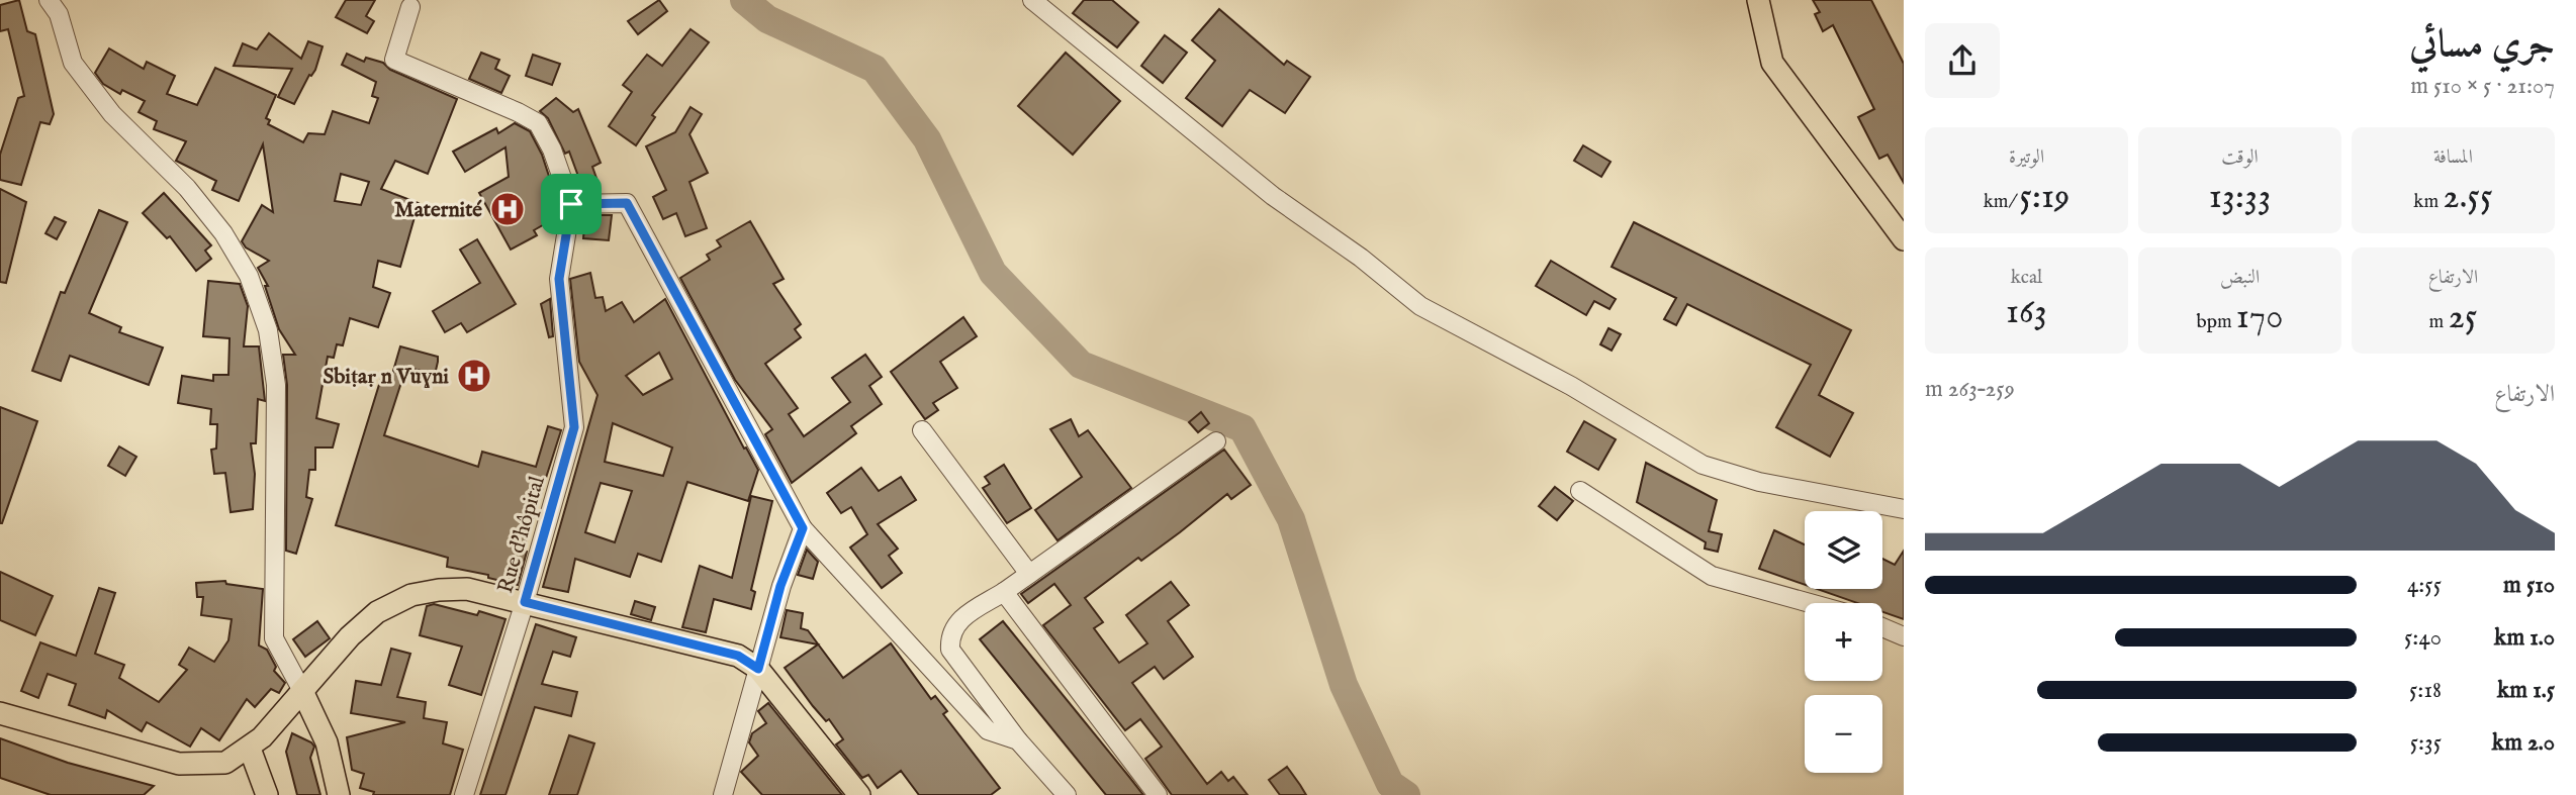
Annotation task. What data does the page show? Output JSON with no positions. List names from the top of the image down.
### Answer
{
  "streets": {
    "street": ["Rue d'hôpital"]
  },
  "places": {
    "hospital": ["Maternité", "Sbiṭaṛ n Vuɣni"]
  },
  "page": {
    "heading": ["جري مسائي", "21:07 · 5 × 510 m"],
    "stats": [
      ["المسافة", "2.55 km"],
      ["الوقت", "13:33"],
      ["الوتيرة", "5:19 /km"],
      ["الارتفاع", "25 m"],
      ["النبض", "170 bpm"],
      ["kcal", "163"]
    ],
    "chart": ["الارتفاع", "259–263 m"],
    "map_buttons": ["+", "−"],
    "list": [
      {
        "name": "510 m",
        "note": "4:55"
      },
      {
        "name": "1.0 km",
        "note": "5:40"
      },
      {
        "name": "1.5 km",
        "note": "5:18"
      },
      {
        "name": "2.0 km",
        "note": "5:35"
      }
    ]
  }
}
